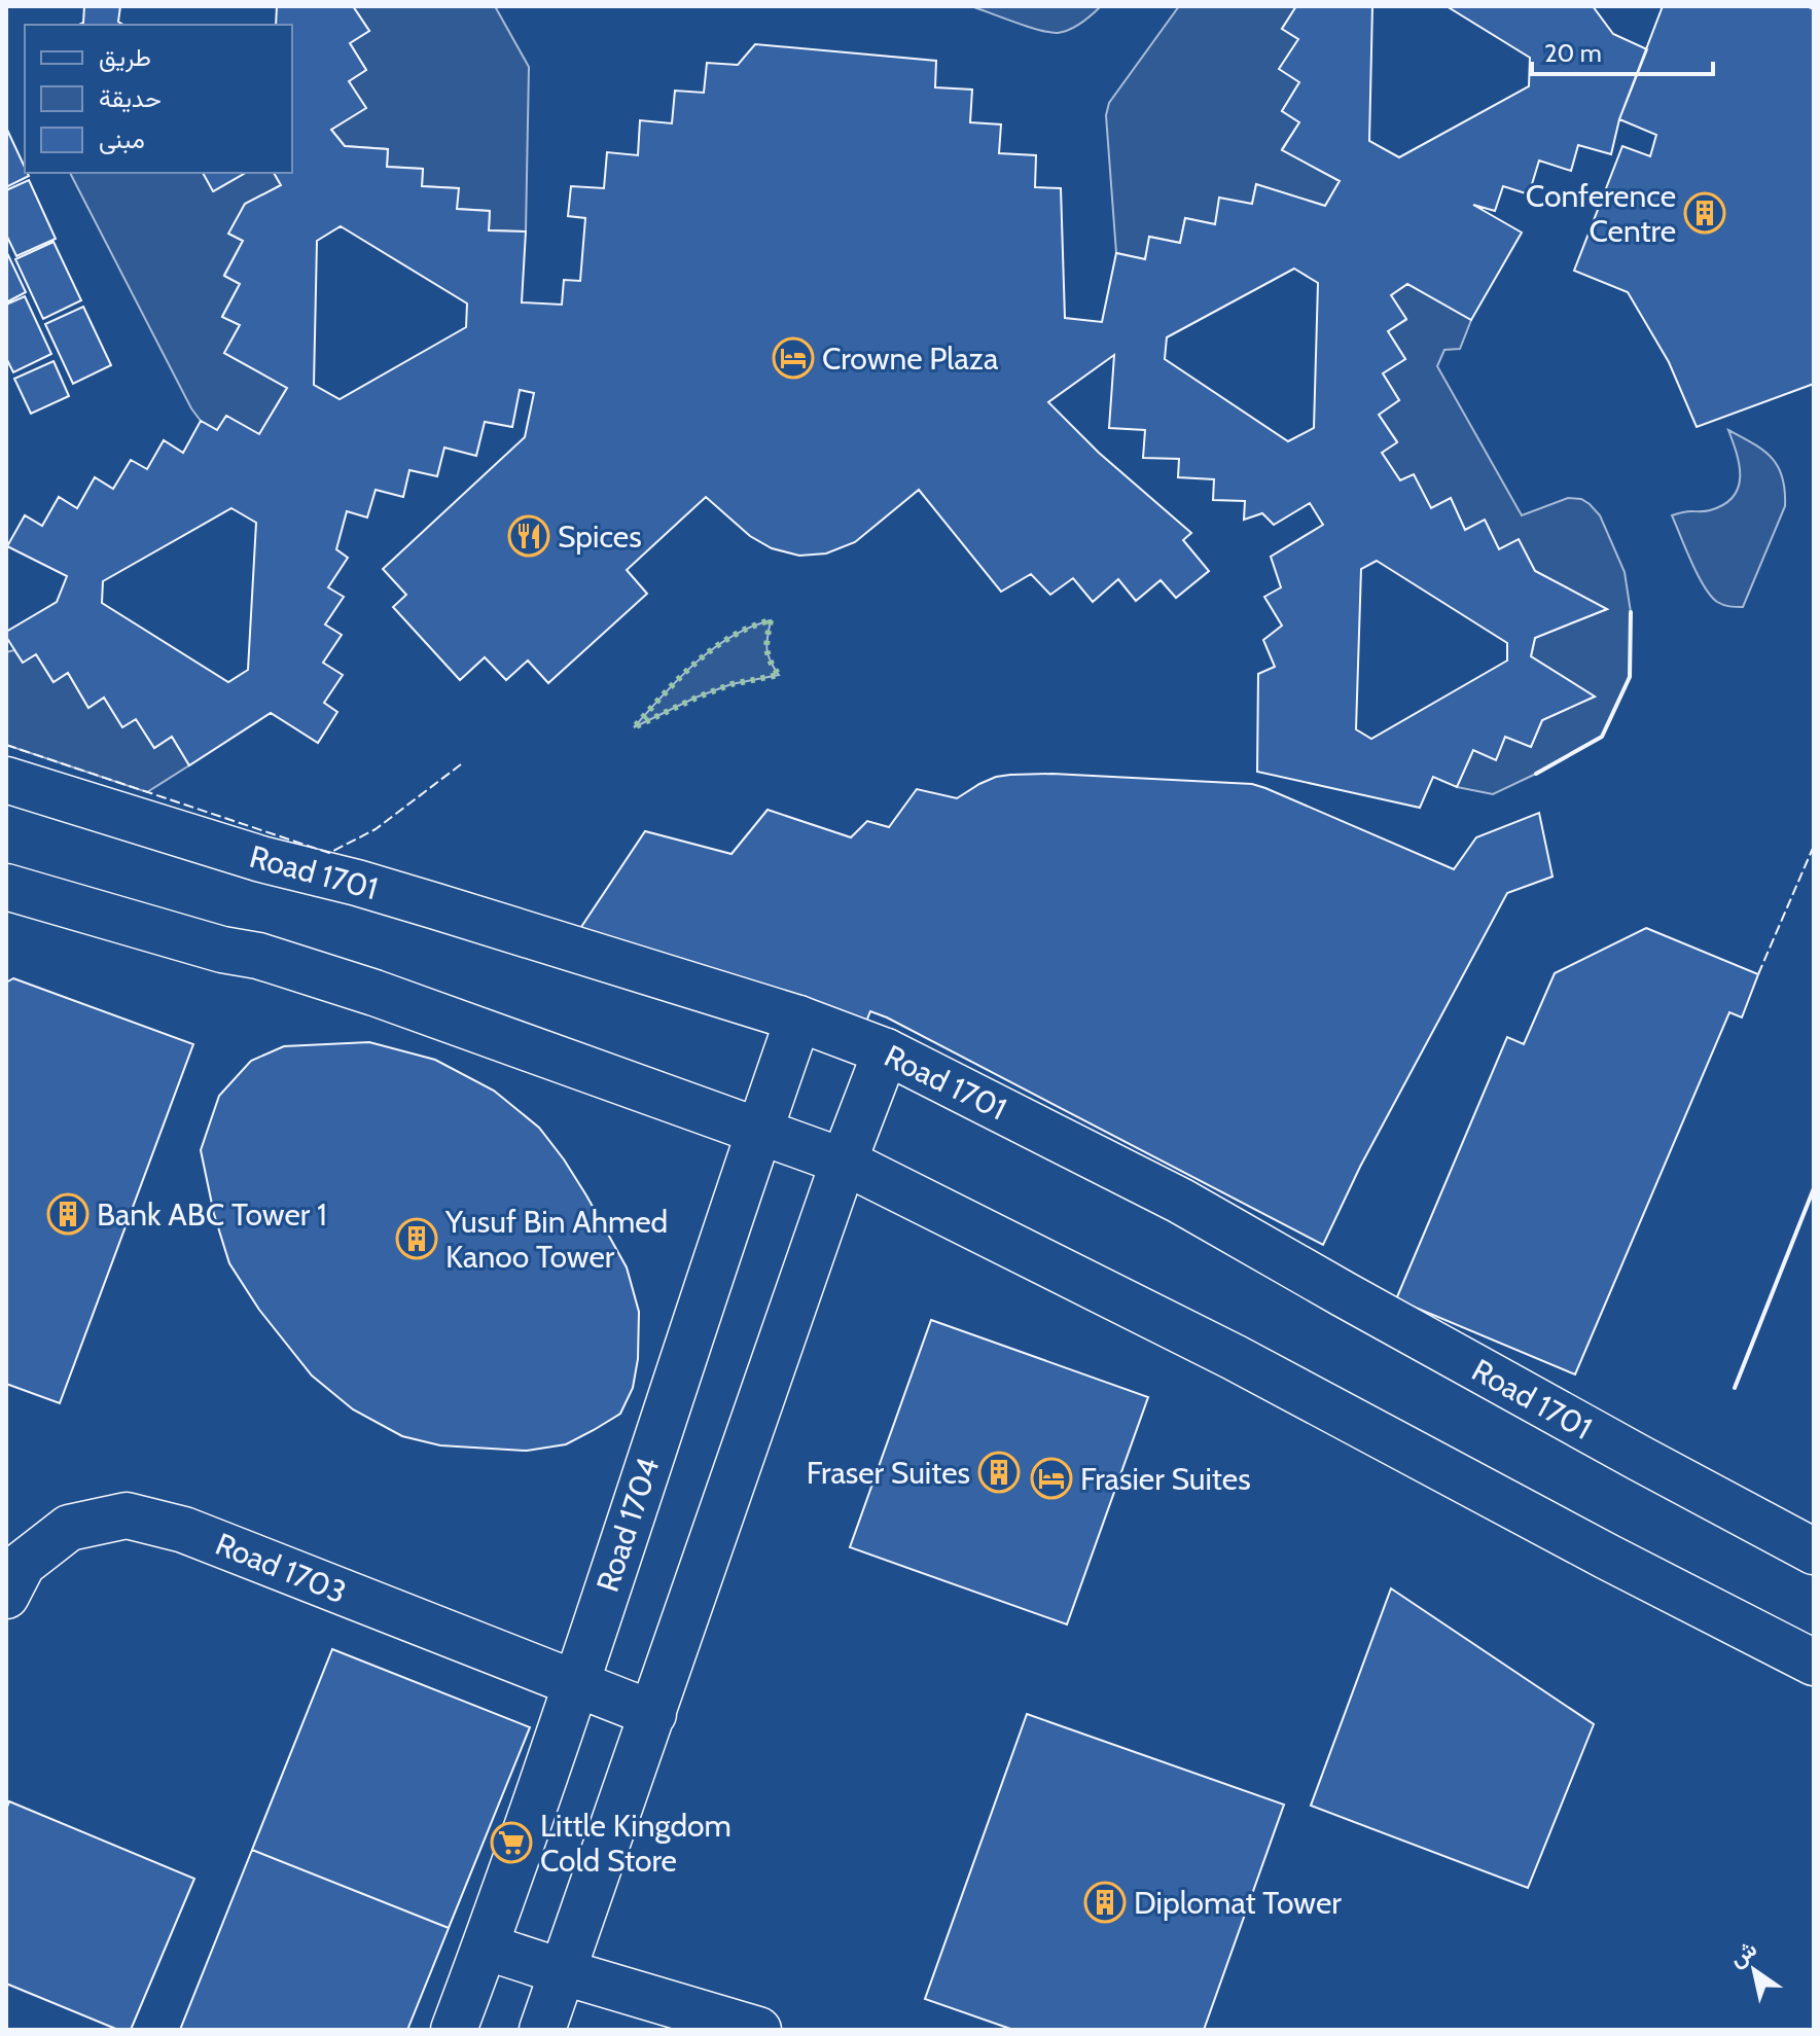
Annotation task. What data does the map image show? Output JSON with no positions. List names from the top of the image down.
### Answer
{
  "streets": {
    "street": ["Road 1701", "Road 1704", "Road 1703"]
  },
  "crossings": [
    ["Road 1701", "Road 1704"],
    ["Road 1704", "Road 1703"]
  ],
  "places": {
    "building": [
      "Conference Centre",
      "Bank ABC Tower 1",
      "Yusuf Bin Ahmed Kanoo Tower",
      "Fraser Suites",
      "Diplomat Tower"
    ],
    "hotel": ["Crowne Plaza", "Frasier Suites"],
    "restaurant": ["Spices"],
    "supermarket": ["Little Kingdom Cold Store"]
  },
  "legend": ["طريق", "حديقة", "مبنى"],
  "scale_bar": "20 m",
  "north": "top left"
}
